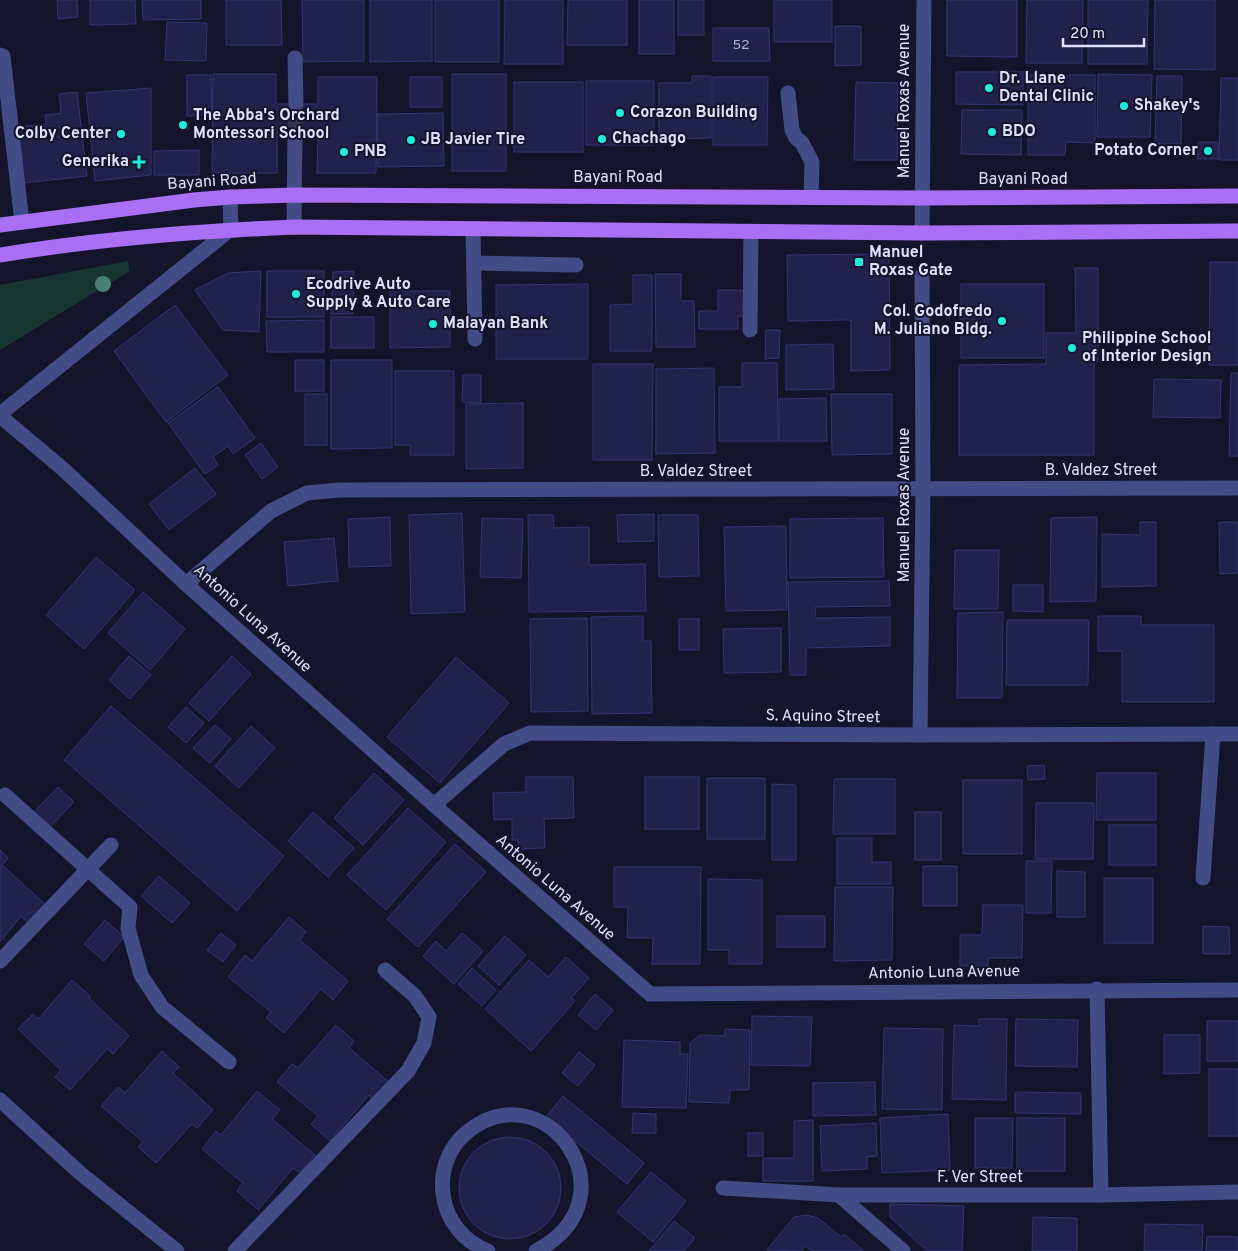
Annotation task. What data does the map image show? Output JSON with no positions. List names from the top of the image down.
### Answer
{
  "streets": {
    "main road": ["Bayani Road"],
    "street": [
      "Manuel Roxas Avenue",
      "B. Valdez Street",
      "Antonio Luna Avenue",
      "S. Aquino Street",
      "F. Ver Street"
    ]
  },
  "crossings": [
    ["Manuel Roxas Avenue", "Bayani Road"],
    ["Manuel Roxas Avenue", "B. Valdez Street"],
    ["Manuel Roxas Avenue", "S. Aquino Street"],
    ["B. Valdez Street", "Antonio Luna Avenue"],
    ["Antonio Luna Avenue", "S. Aquino Street"]
  ],
  "places": {
    "other": [
      "Dr. Llane Dental Clinic",
      "Shakey's",
      "Corazon Building",
      "The Abba's Orchard Montessori School",
      "BDO",
      "Colby Center",
      "Chachago",
      "JB Javier Tire",
      "Potato Corner",
      "PNB",
      "Ecodrive Auto Supply & Auto Care",
      "Col. Godofredo M. Juliano Bldg.",
      "Malayan Bank",
      "Philippine School of Interior Design"
    ],
    "health": ["Generika"],
    "transit": ["Manuel Roxas Gate"]
  },
  "house_numbers": ["52"],
  "scale_bar": "20 m"
}
